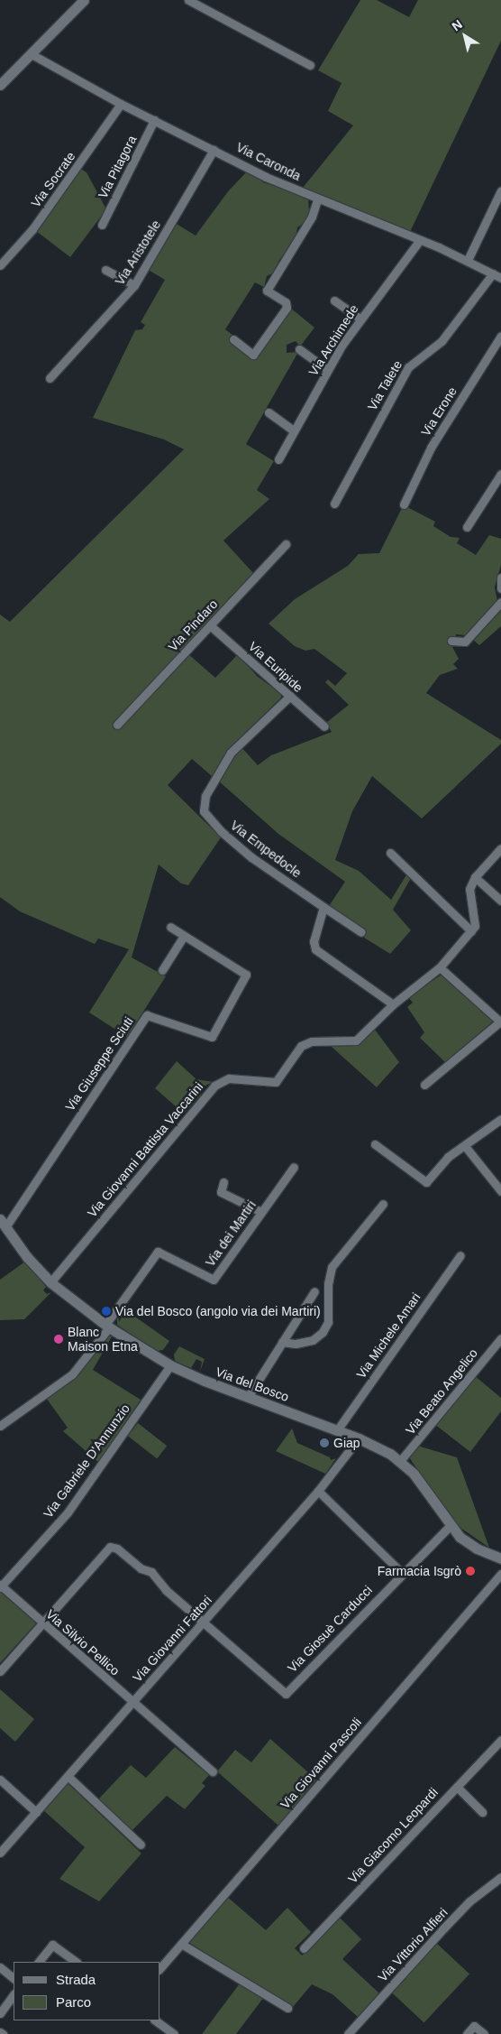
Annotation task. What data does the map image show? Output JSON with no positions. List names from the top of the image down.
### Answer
{
  "streets": {
    "main road": ["Via del Bosco"],
    "street": [
      "Via Caronda",
      "Via Pitagora",
      "Via Socrate",
      "Via Aristotele",
      "Via Archimede",
      "Via Talete",
      "Via Erone",
      "Via Pindaro",
      "Via Euripide",
      "Via Empedocle",
      "Via Giuseppe Sciuti",
      "Via Giovanni Battista Vaccarini",
      "Via dei Martiri",
      "Via Michele Amari",
      "Via Beato Angelico",
      "Via Gabriele D'Annunzio",
      "Via Giosuè Carducci",
      "Via Giovanni Fattori",
      "Via Silvio Pellico",
      "Via Giovanni Pascoli",
      "Via Giacomo Leopardi",
      "Via Vittorio Alfieri"
    ]
  },
  "crossings": [
    ["Via Caronda", "Via Pitagora"],
    ["Via Caronda", "Via Socrate"],
    ["Via Caronda", "Via Aristotele"],
    ["Via Caronda", "Via Archimede"],
    ["Via Caronda", "Via Talete"],
    ["Via Pindaro", "Via Euripide"],
    ["Via Euripide", "Via Empedocle"],
    ["Via Giuseppe Sciuti", "Via del Bosco"],
    ["Via Giovanni Battista Vaccarini", "Via del Bosco"],
    ["Via dei Martiri", "Via del Bosco"],
    ["Via Michele Amari", "Via del Bosco"],
    ["Via del Bosco", "Via Beato Angelico"],
    ["Via del Bosco", "Via Gabriele D'Annunzio"],
    ["Via del Bosco", "Via Giosuè Carducci"],
    ["Via del Bosco", "Via Giovanni Fattori"],
    ["Via Gabriele D'Annunzio", "Via Silvio Pellico"],
    ["Via Giosuè Carducci", "Via Giovanni Fattori"],
    ["Via Giovanni Fattori", "Via Silvio Pellico"]
  ],
  "places": [
    "Via del Bosco (angolo via dei Martiri)",
    "Blanc Maison Etna",
    "Giap",
    "Farmacia Isgrò"
  ],
  "legend": ["Strada", "Parco"],
  "north": "top left"
}
